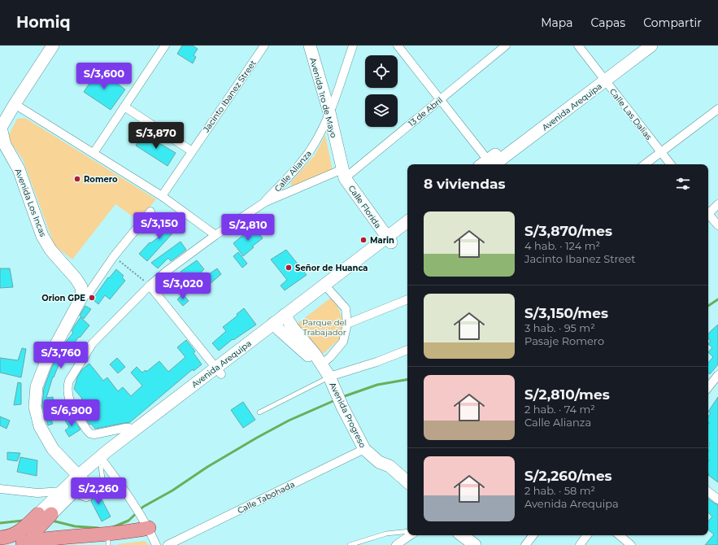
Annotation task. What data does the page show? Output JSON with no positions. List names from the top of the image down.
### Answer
{
  "streets": {
    "main road": [
      "Avenida 1ro de Mayo",
      "Avenida Arequipa",
      "Avenida Los Incas",
      "Calle Florida",
      "Avenida Progreso"
    ],
    "street": [
      "Jacinto Ibanez Street",
      "13 de Abril",
      "Calle Las Dalias",
      "Calle Alianza",
      "Calle Tabohada"
    ]
  },
  "crossings": [
    ["Avenida 1ro de Mayo", "13 de Abril"],
    ["Avenida 1ro de Mayo", "Calle Alianza"],
    ["Avenida 1ro de Mayo", "Calle Florida"],
    ["Avenida Arequipa", "Calle Las Dalias"],
    ["Avenida Arequipa", "Calle Alianza"],
    ["Avenida Arequipa", "Calle Florida"],
    ["Avenida Arequipa", "Avenida Progreso"],
    ["13 de Abril", "Calle Alianza"],
    ["13 de Abril", "Calle Florida"],
    ["Calle Alianza", "Calle Florida"],
    ["Avenida Progreso", "Calle Tabohada"]
  ],
  "parks": ["Parque del Trabajador"],
  "places": [
    "Romero",
    "Marin",
    "Señor de Huanca",
    "Orion GPE"
  ],
  "page": {
    "header": "Homiq",
    "nav": ["Mapa", "Capas", "Compartir"],
    "price": [
      "S/3,600",
      "S/3,870",
      "S/3,150",
      "S/2,810",
      "S/3,020",
      "S/3,760",
      "S/6,900",
      "S/2,260"
    ],
    "heading": "8 viviendas",
    "list": [
      {
        "name": "S/3,870/mes",
        "note": "4 hab. · 124 m² · Jacinto Ibanez Street"
      },
      {
        "name": "S/3,150/mes",
        "note": "3 hab. · 95 m² · Pasaje Romero"
      },
      {
        "name": "S/2,810/mes",
        "note": "2 hab. · 74 m² · Calle Alianza"
      },
      {
        "name": "S/2,260/mes",
        "note": "2 hab. · 58 m² · Avenida Arequipa"
      }
    ]
  }
}
